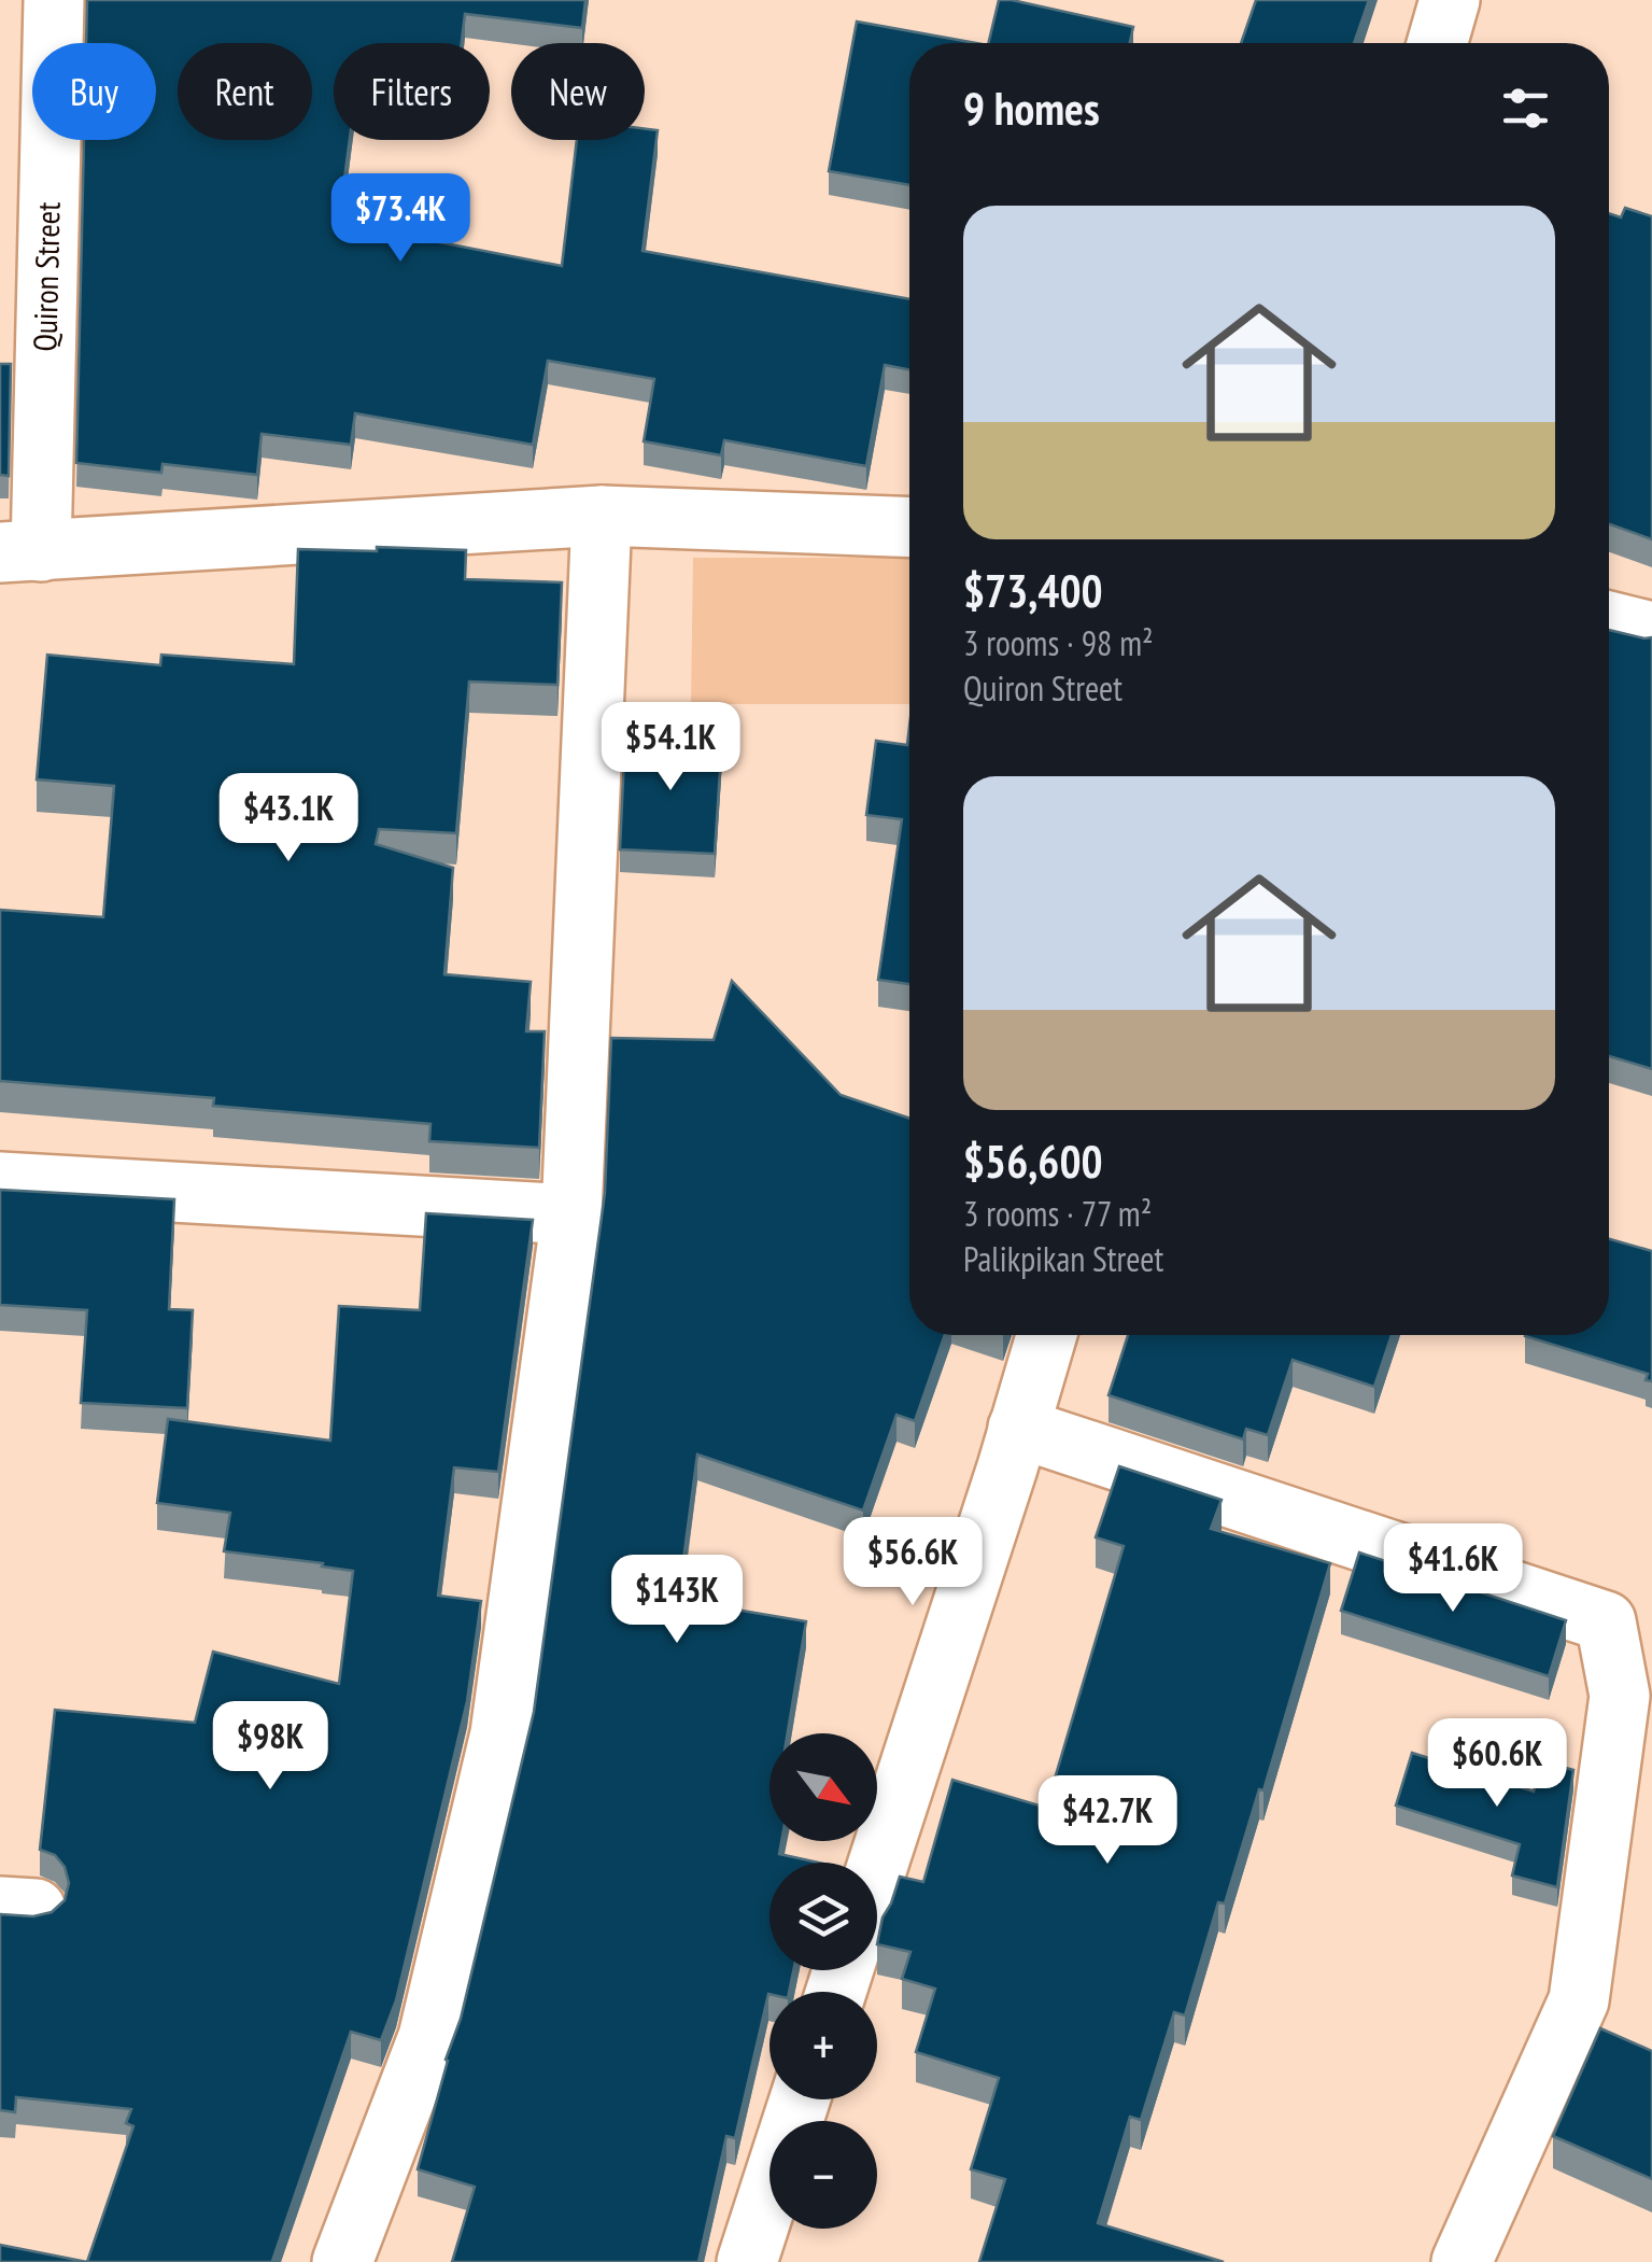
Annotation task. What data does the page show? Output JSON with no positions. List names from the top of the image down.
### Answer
{
  "streets": {
    "street": ["Quiron Street"]
  },
  "north": "bottom right",
  "page": {
    "chip": [
      "Buy",
      "Rent",
      "Filters",
      "New"
    ],
    "heading": "9 homes",
    "list": [
      {
        "name": "$73,400",
        "note": "3 rooms · 98 m² · Quiron Street"
      },
      {
        "name": "$56,600",
        "note": "3 rooms · 77 m² · Palikpikan Street"
      }
    ],
    "price": [
      "$73.4K",
      "$54.1K",
      "$43.1K",
      "$56.6K",
      "$41.6K",
      "$143K",
      "$98K",
      "$60.6K",
      "$42.7K"
    ],
    "map_buttons": ["+", "−"]
  }
}
